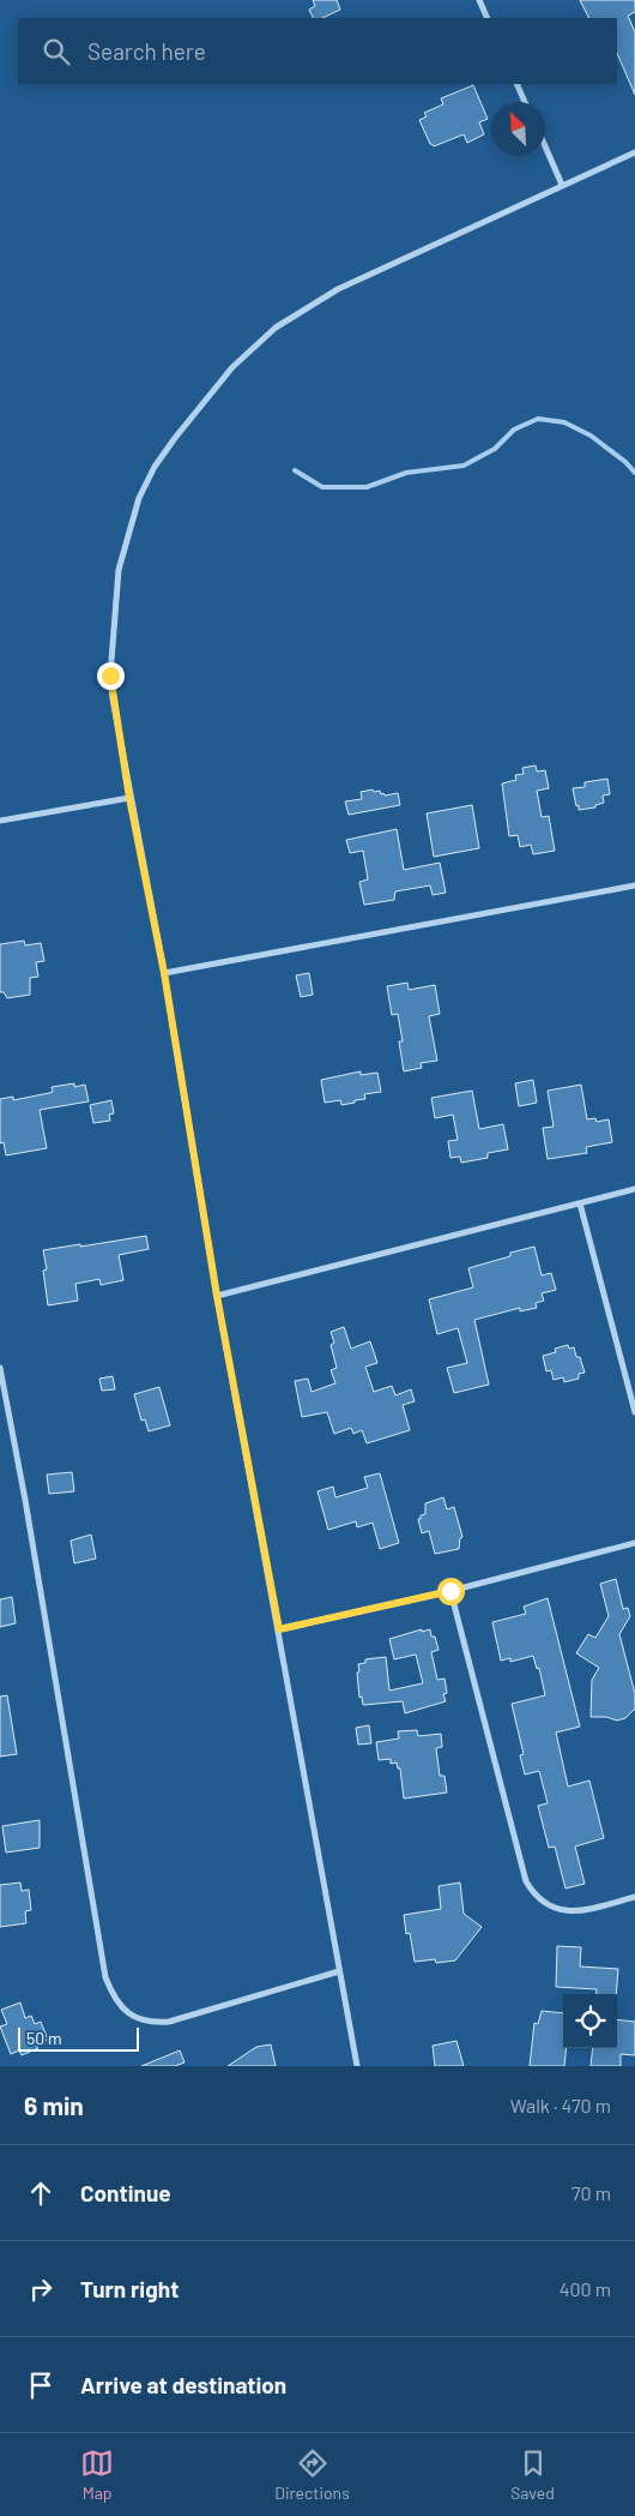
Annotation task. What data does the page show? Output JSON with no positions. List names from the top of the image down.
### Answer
{
  "scale_bar": "50 m",
  "north": "top left",
  "page": {
    "search": "Search here",
    "scale": "50 m",
    "heading": ["6 min", "Walk · 470 m"],
    "list": [
      ["Continue", "70 m"],
      ["Turn right", "400 m"],
      "Arrive at destination"
    ],
    "nav": ["Map", "Directions", "Saved"]
  }
}
